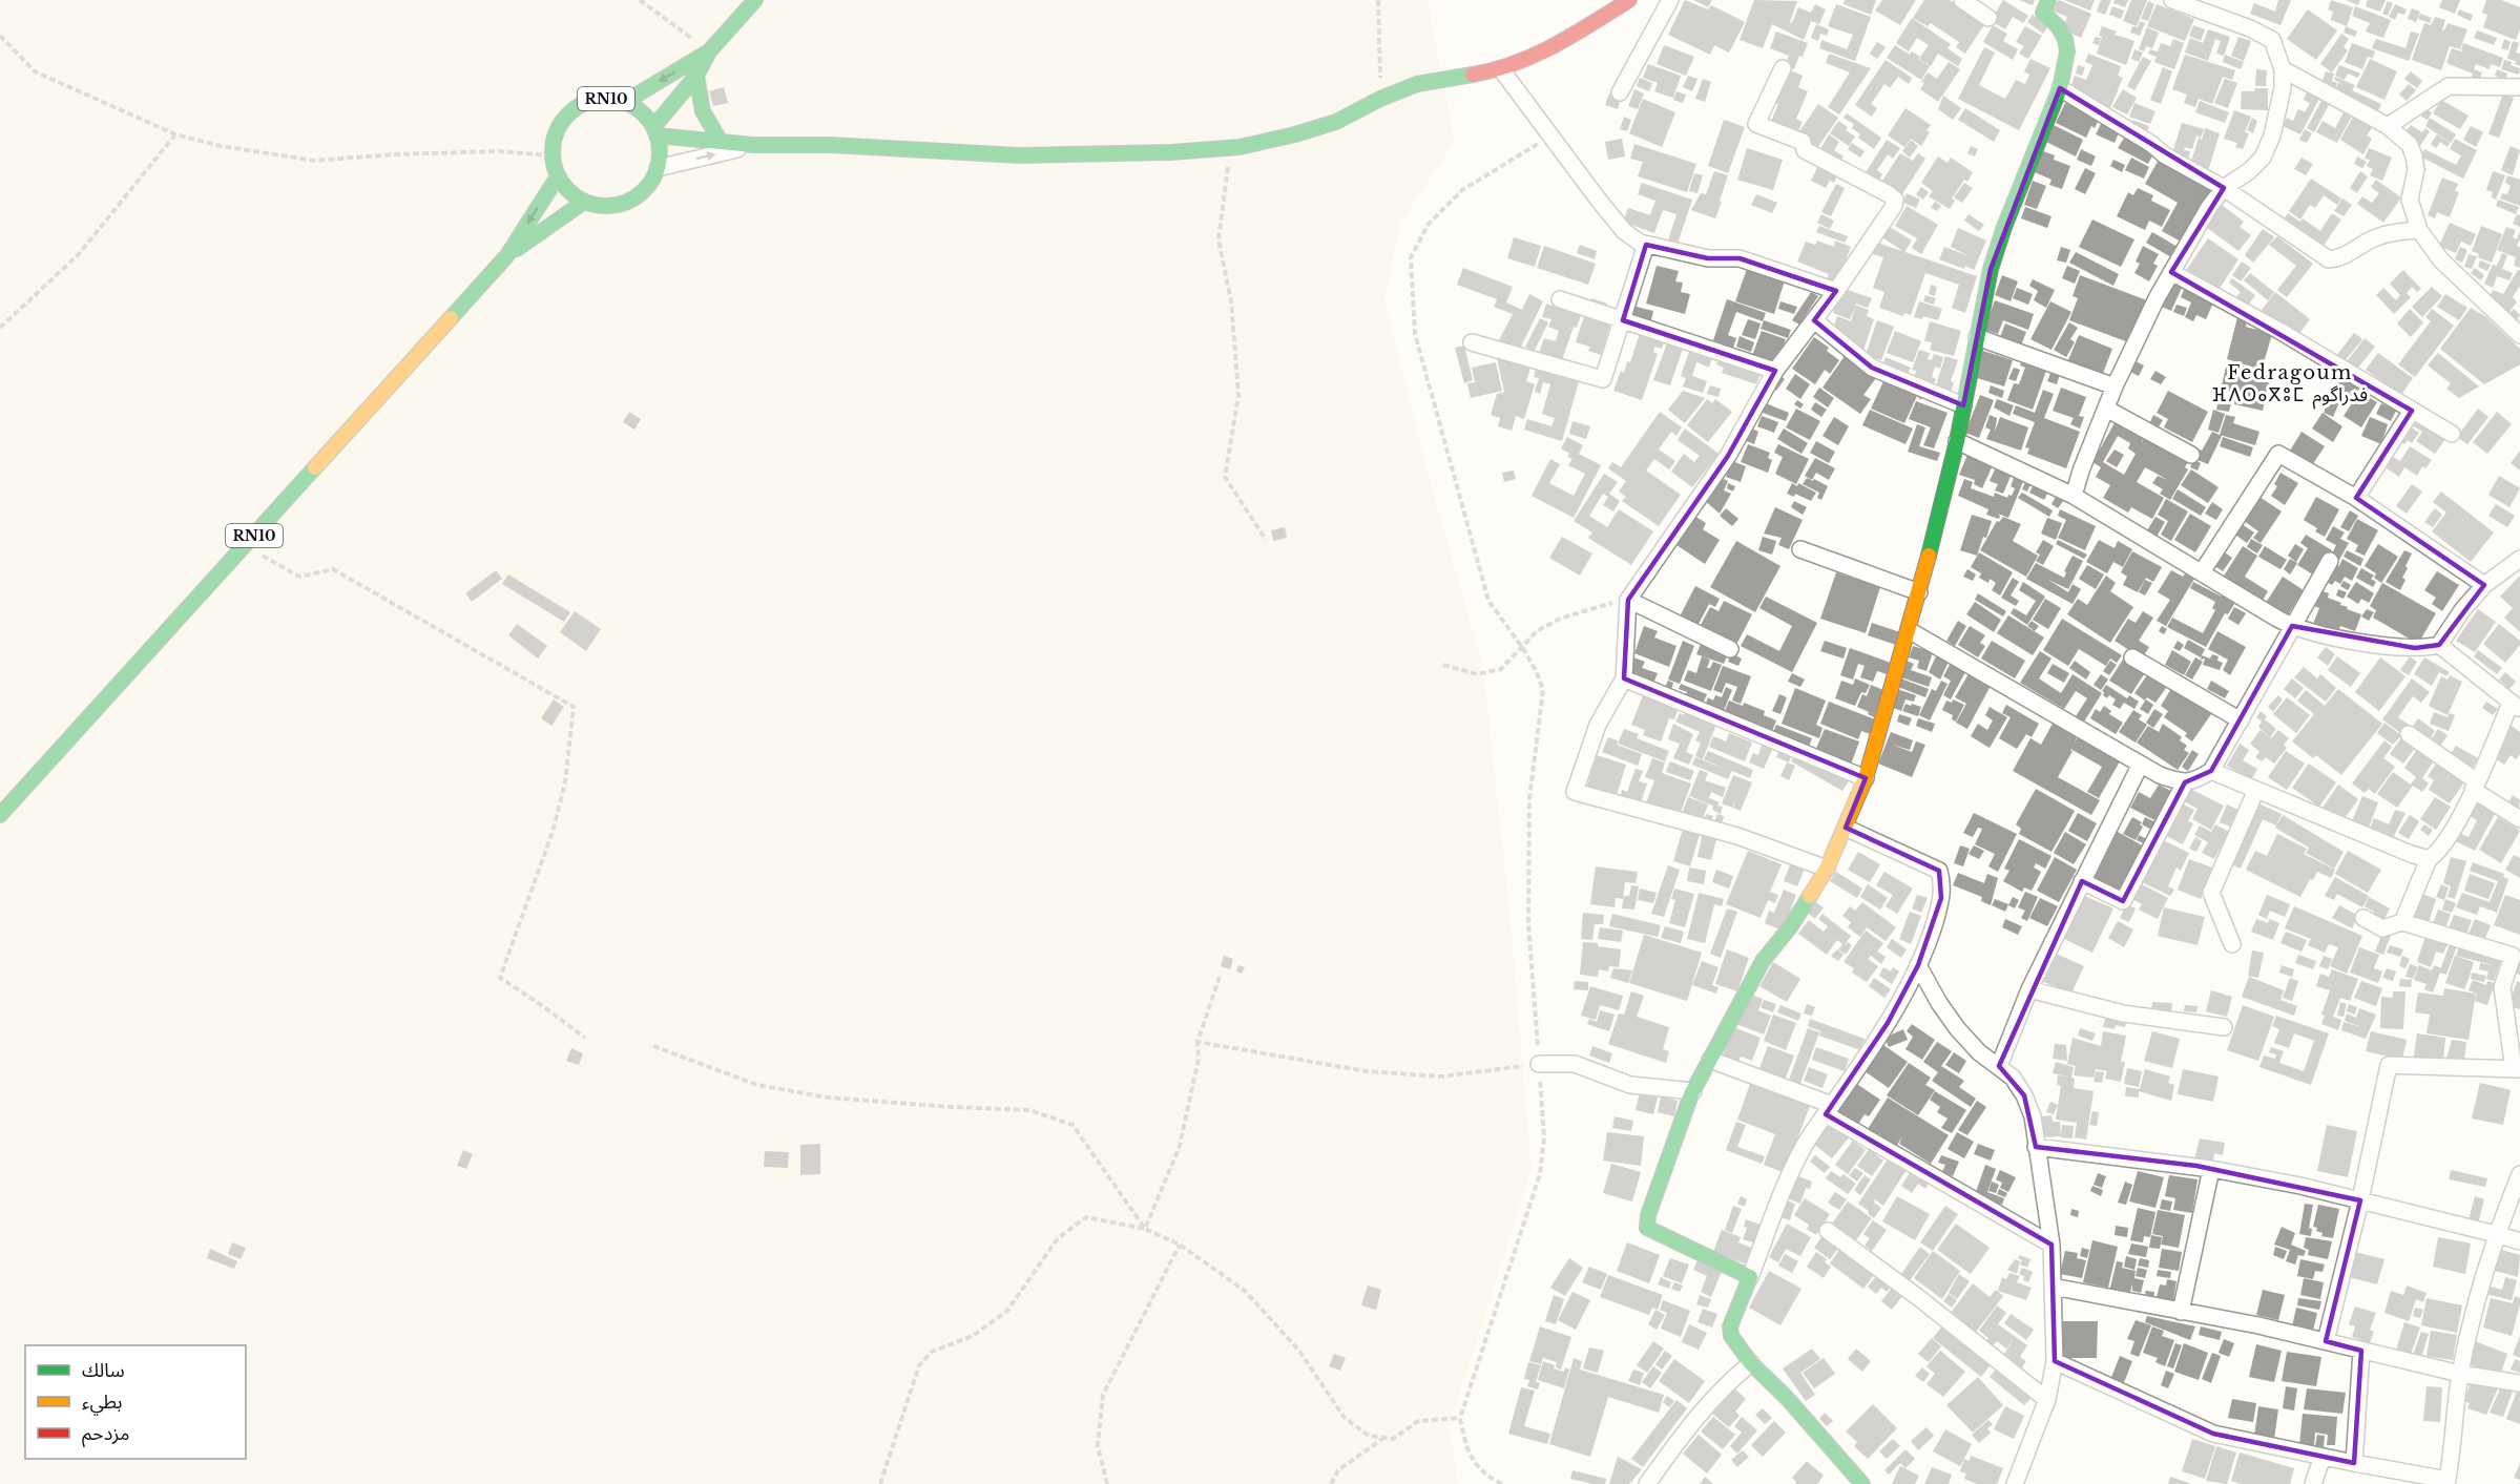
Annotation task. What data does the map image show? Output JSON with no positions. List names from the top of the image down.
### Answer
{
  "streets": {
    "street": ["RN10"]
  },
  "districts": ["Fedragoum ⴼⴷⵔⴰⴳⵓⵎ فدراگوم"],
  "legend": ["سالك", "بطيء", "مزدحم"]
}
